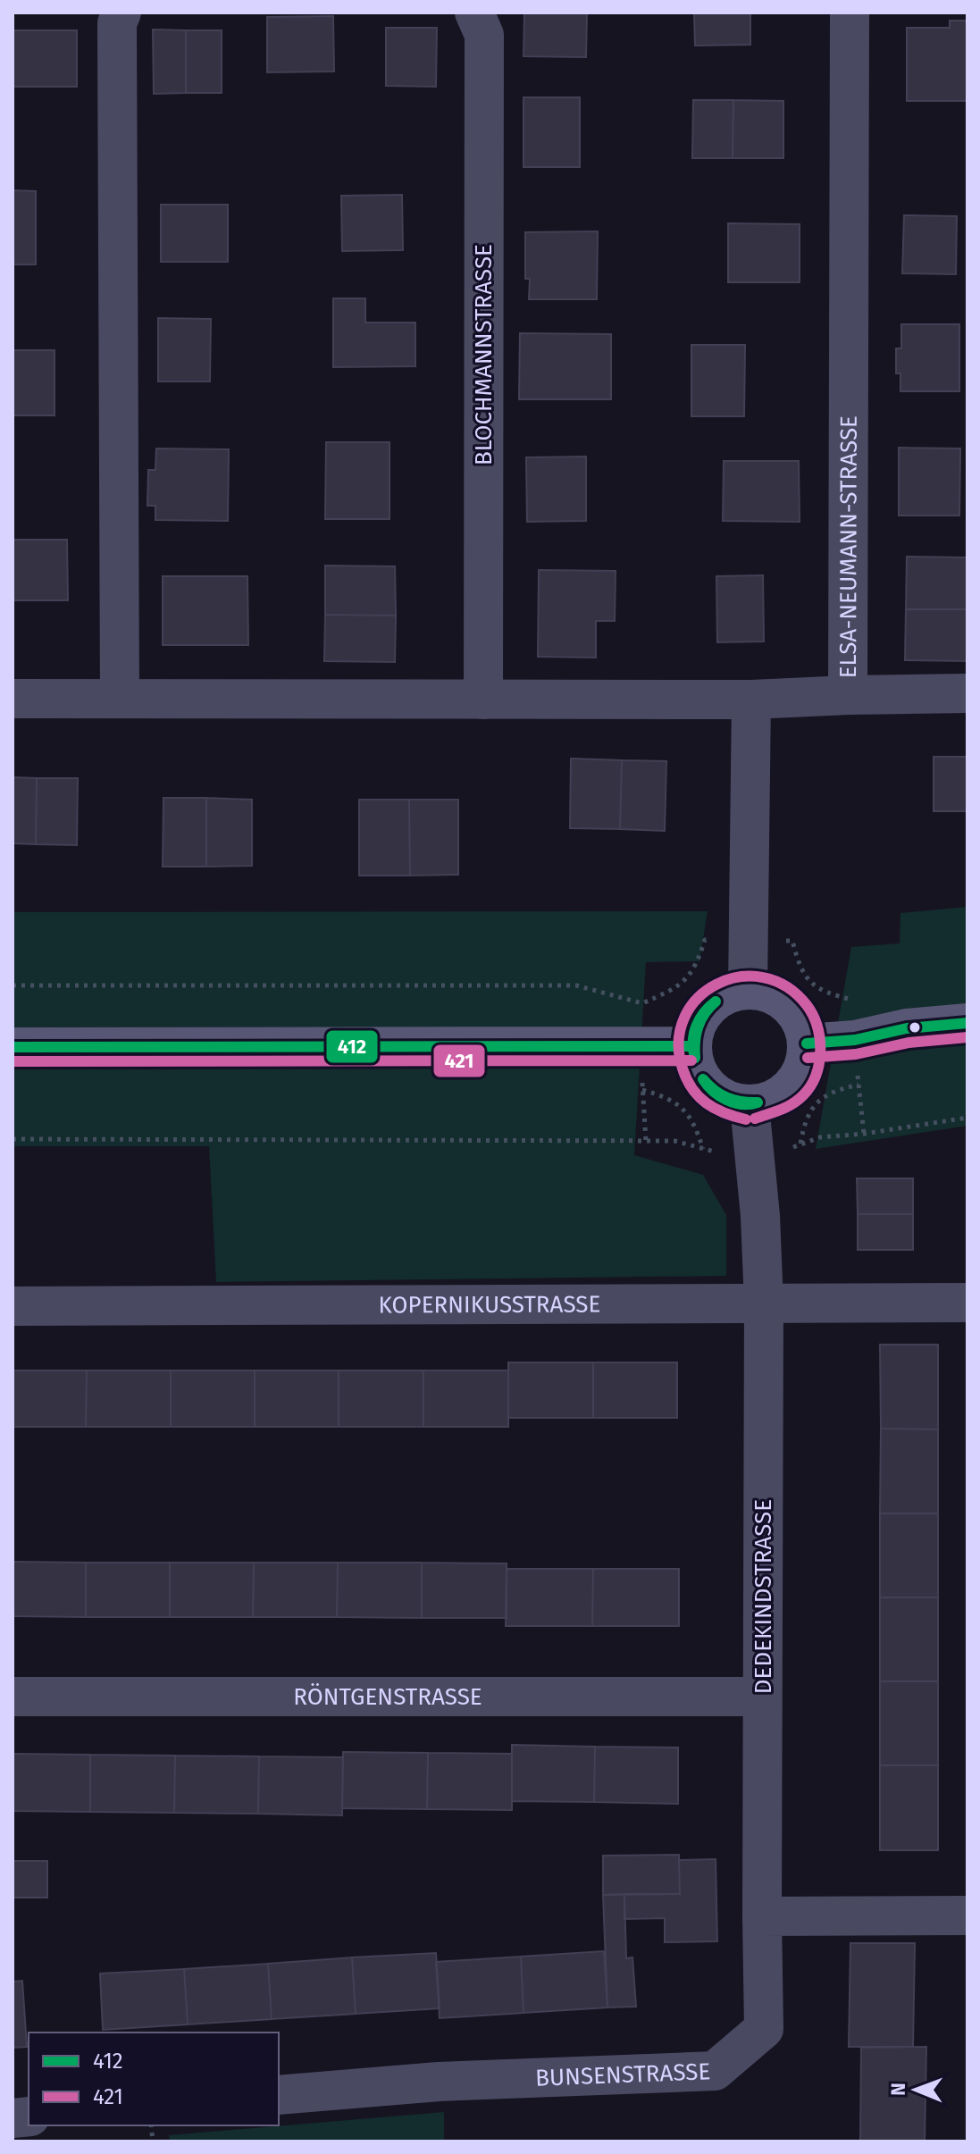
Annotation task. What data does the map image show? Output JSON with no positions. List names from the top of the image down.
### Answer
{
  "streets": {
    "street": [
      "BLOCHMANNSTRASSE",
      "ELSA-NEUMANN-STRASSE",
      "KOPERNIKUSSTRASSE",
      "DEDEKINDSTRASSE",
      "RÖNTGENSTRASSE",
      "BUNSENSTRASSE"
    ]
  },
  "crossings": [
    ["KOPERNIKUSSTRASSE", "DEDEKINDSTRASSE"],
    ["DEDEKINDSTRASSE", "RÖNTGENSTRASSE"],
    ["DEDEKINDSTRASSE", "BUNSENSTRASSE"]
  ],
  "lines": ["transit line 421", "transit line 412"],
  "legend": ["412", "421"],
  "north": "left"
}
